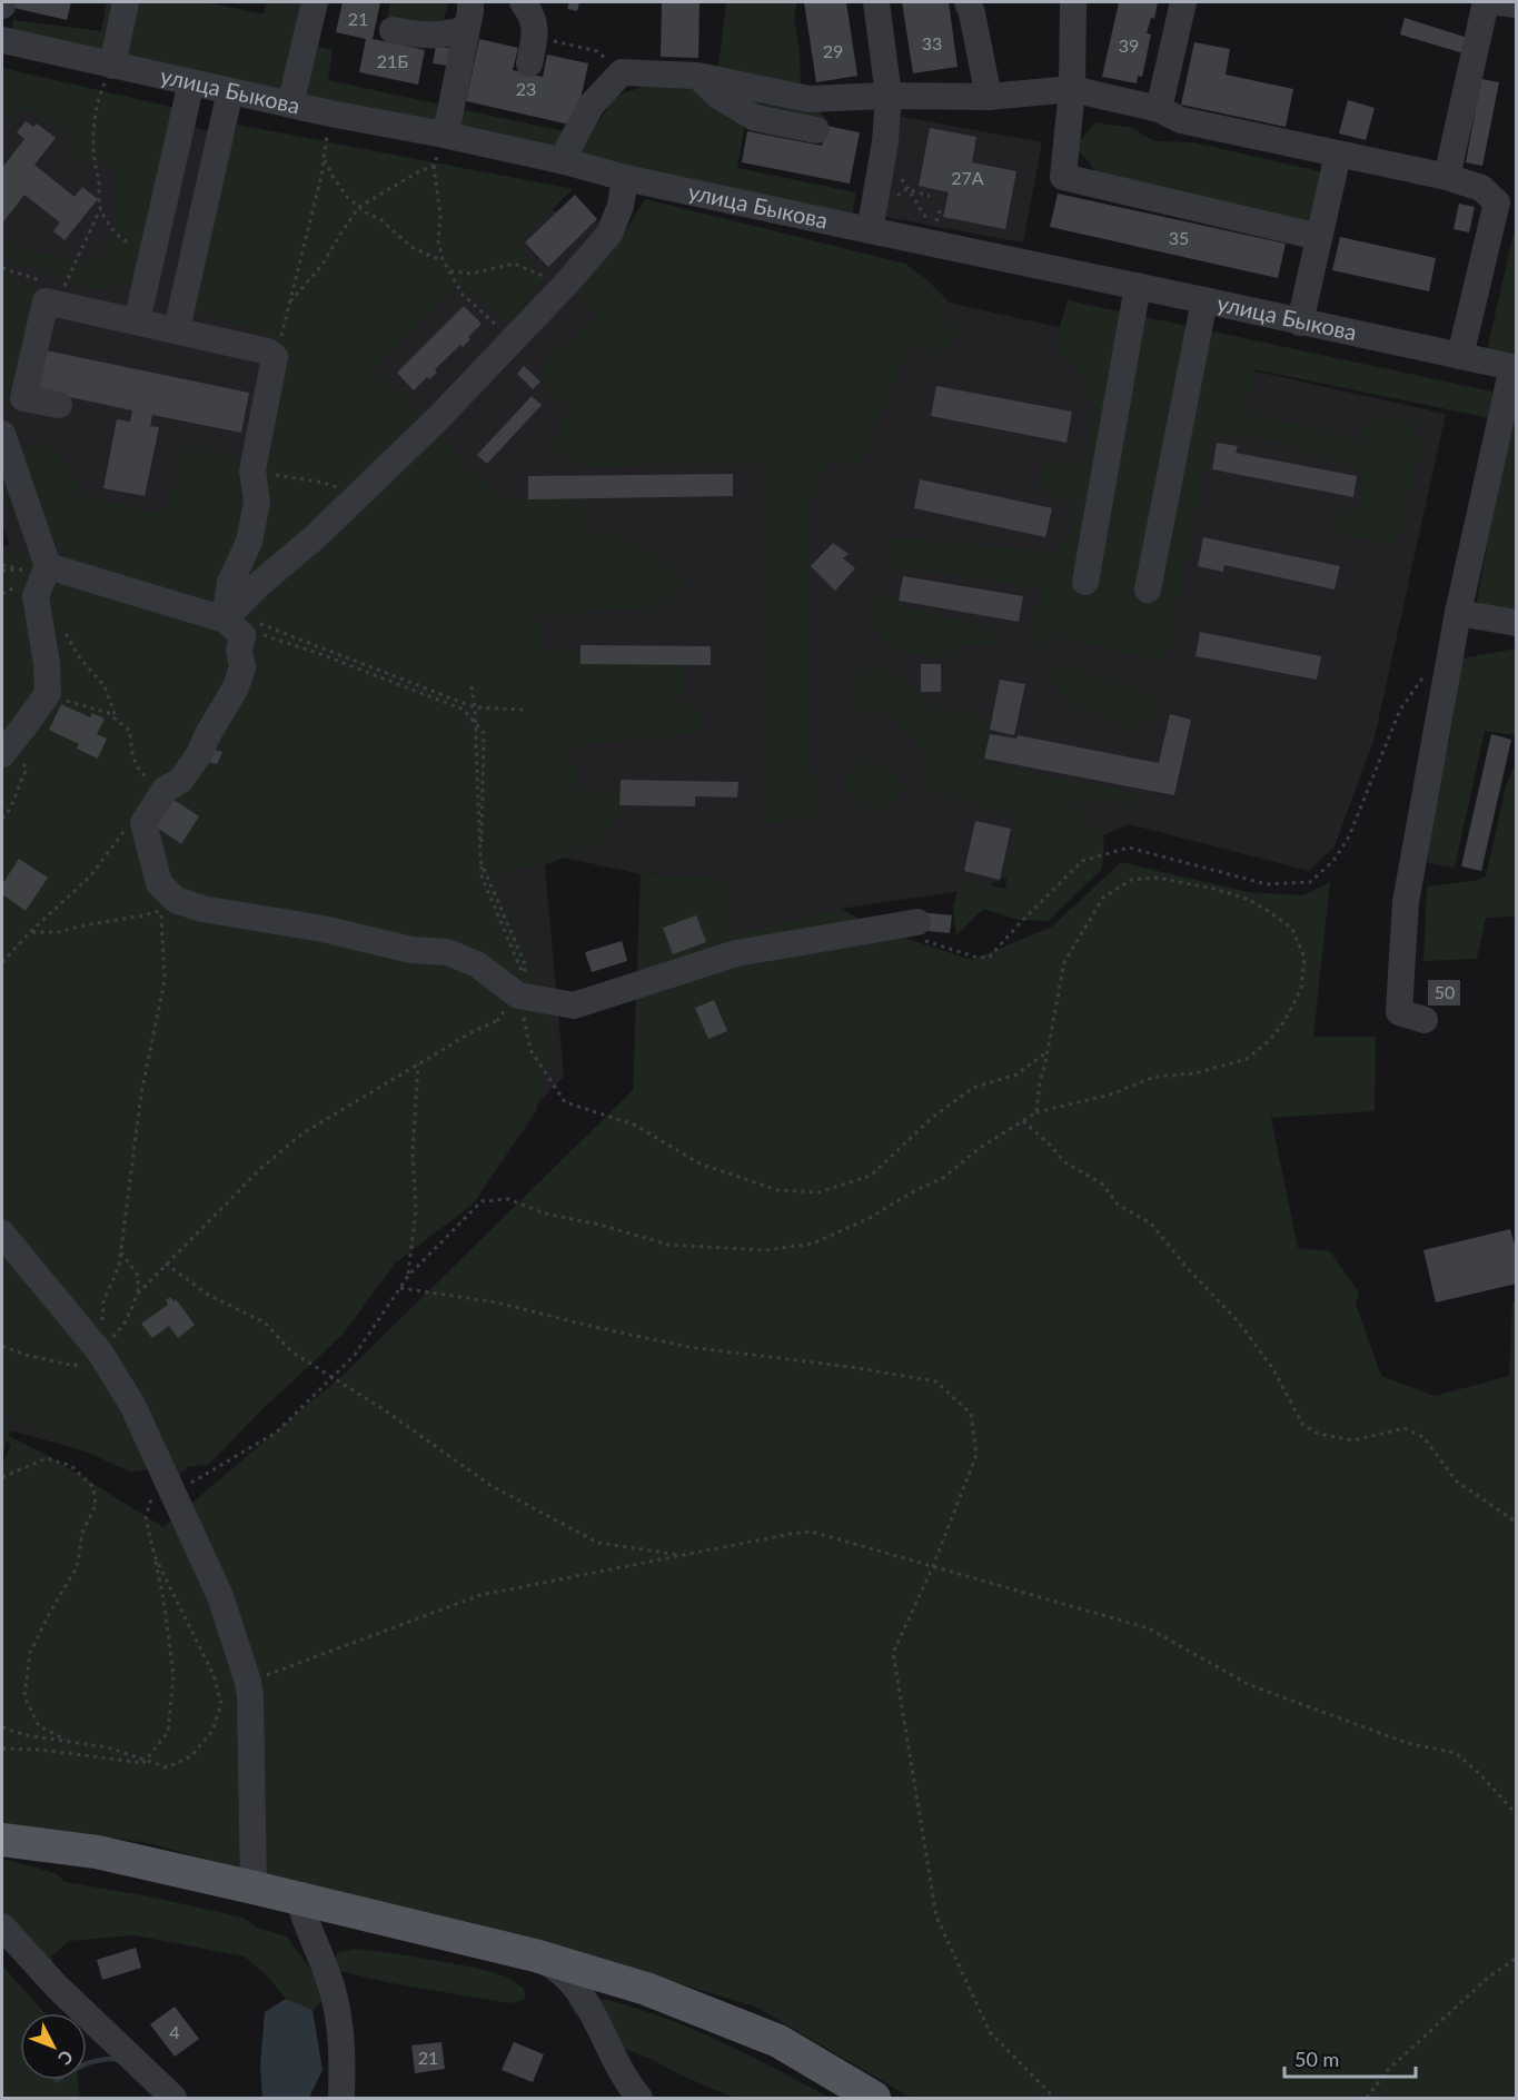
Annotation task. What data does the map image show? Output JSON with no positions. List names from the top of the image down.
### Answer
{
  "streets": {
    "street": ["улица Быкова"]
  },
  "house_numbers": [
    "21",
    "33",
    "39",
    "29",
    "21Б",
    "23",
    "27А",
    "35",
    "50",
    "4",
    "21"
  ],
  "scale_bar": "50 m",
  "north": "bottom right"
}
